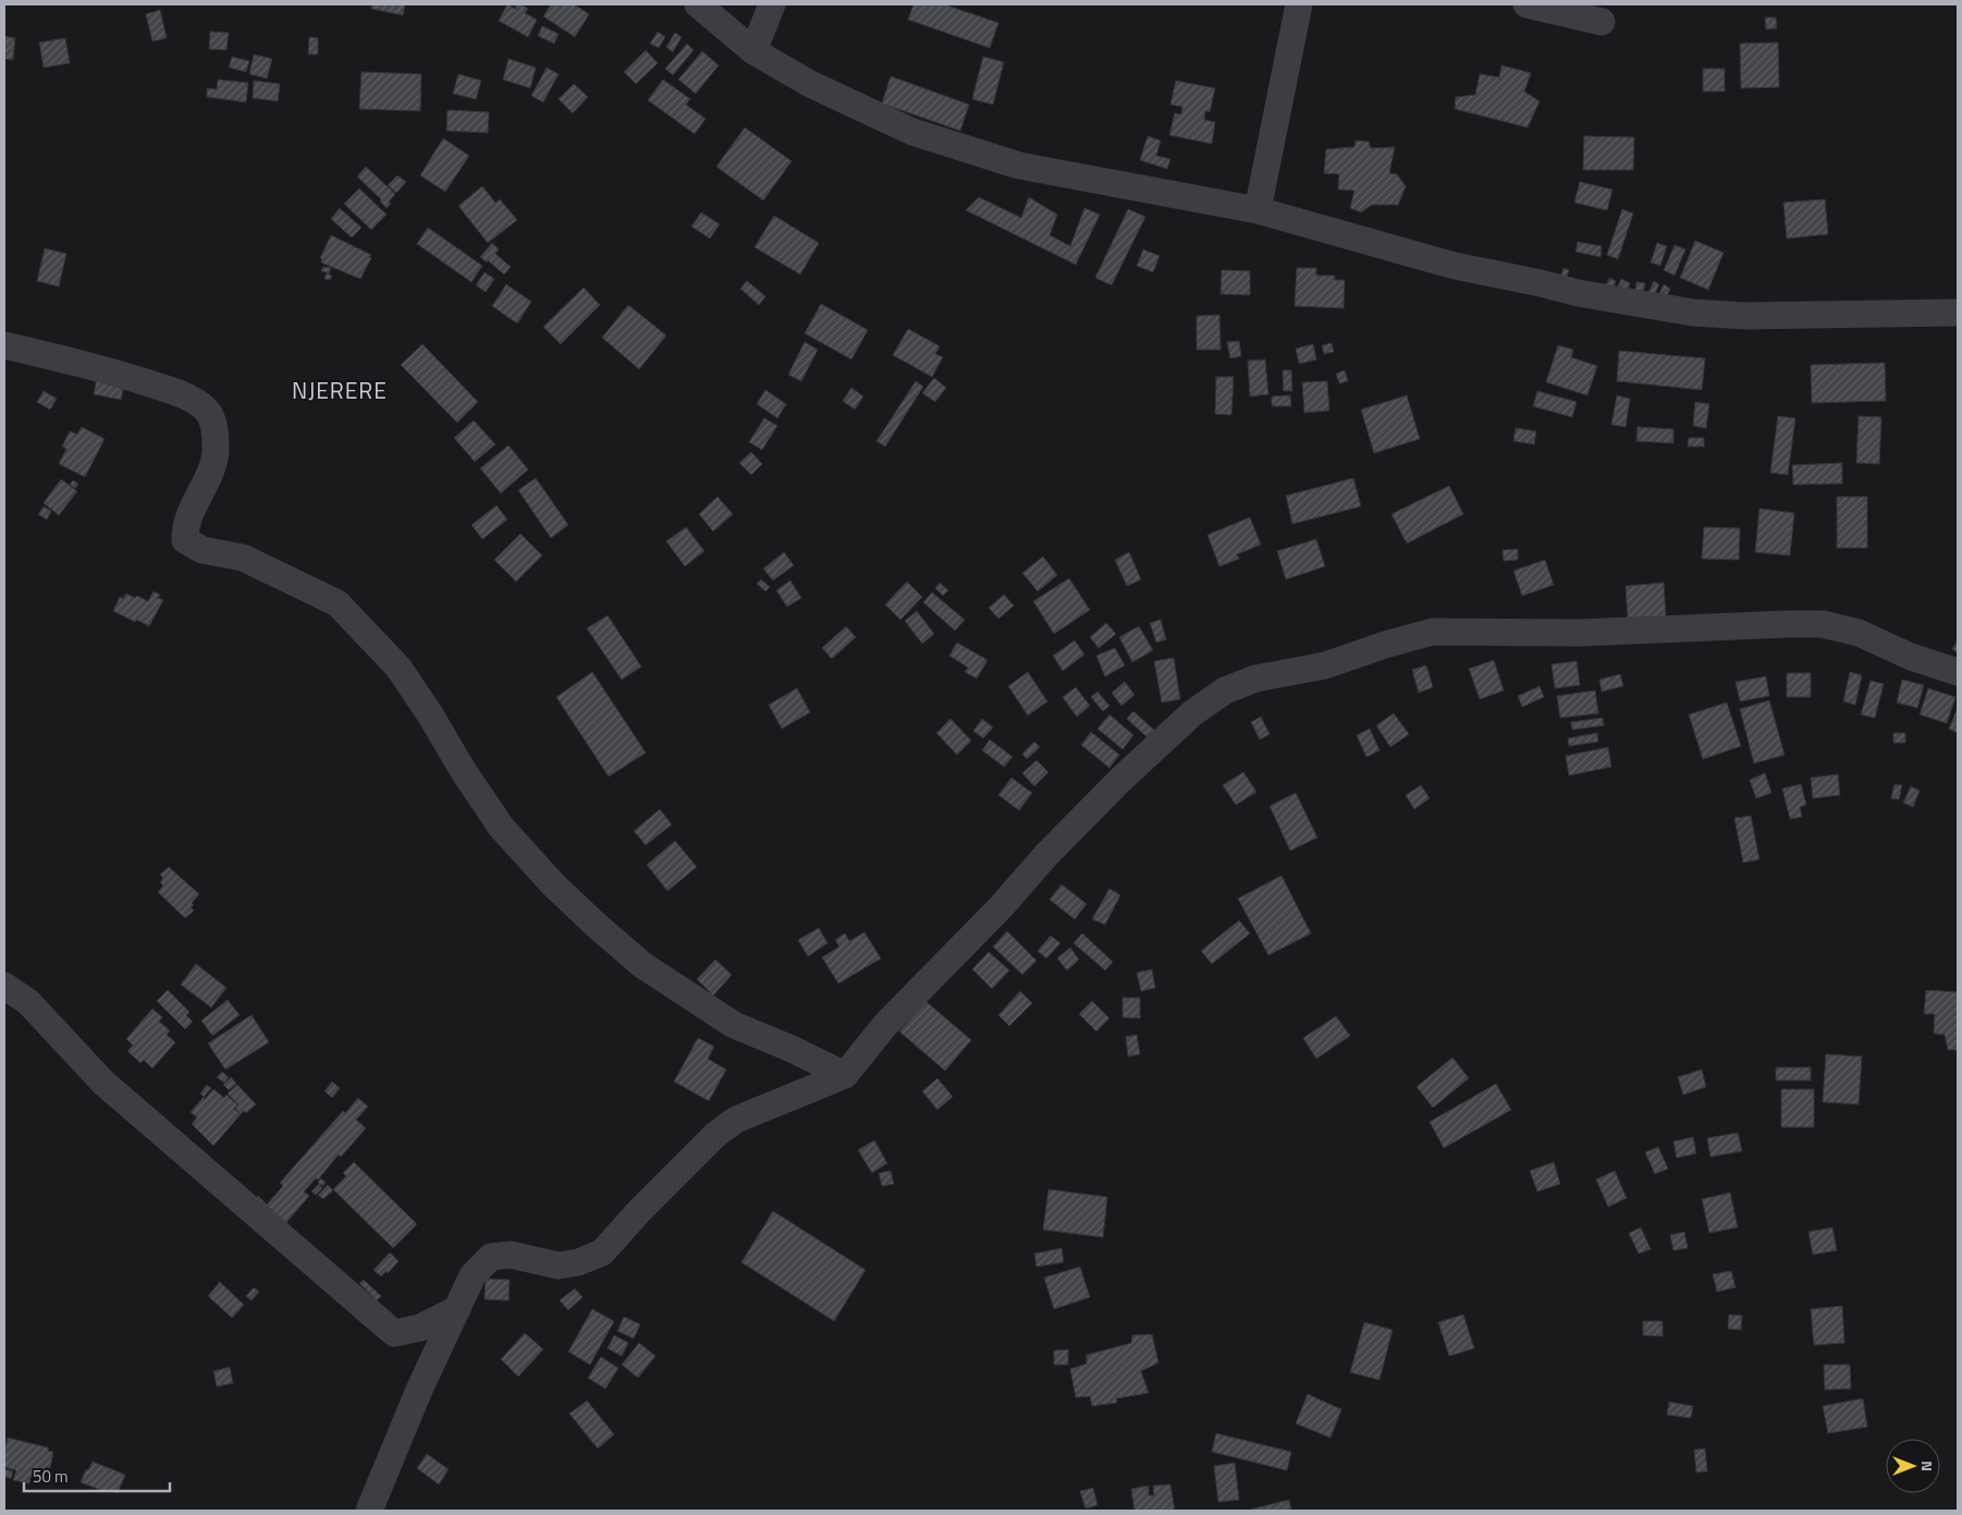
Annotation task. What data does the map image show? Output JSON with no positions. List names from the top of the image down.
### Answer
{
  "districts": ["NJERERE"],
  "scale_bar": "50 m",
  "north": "right"
}
